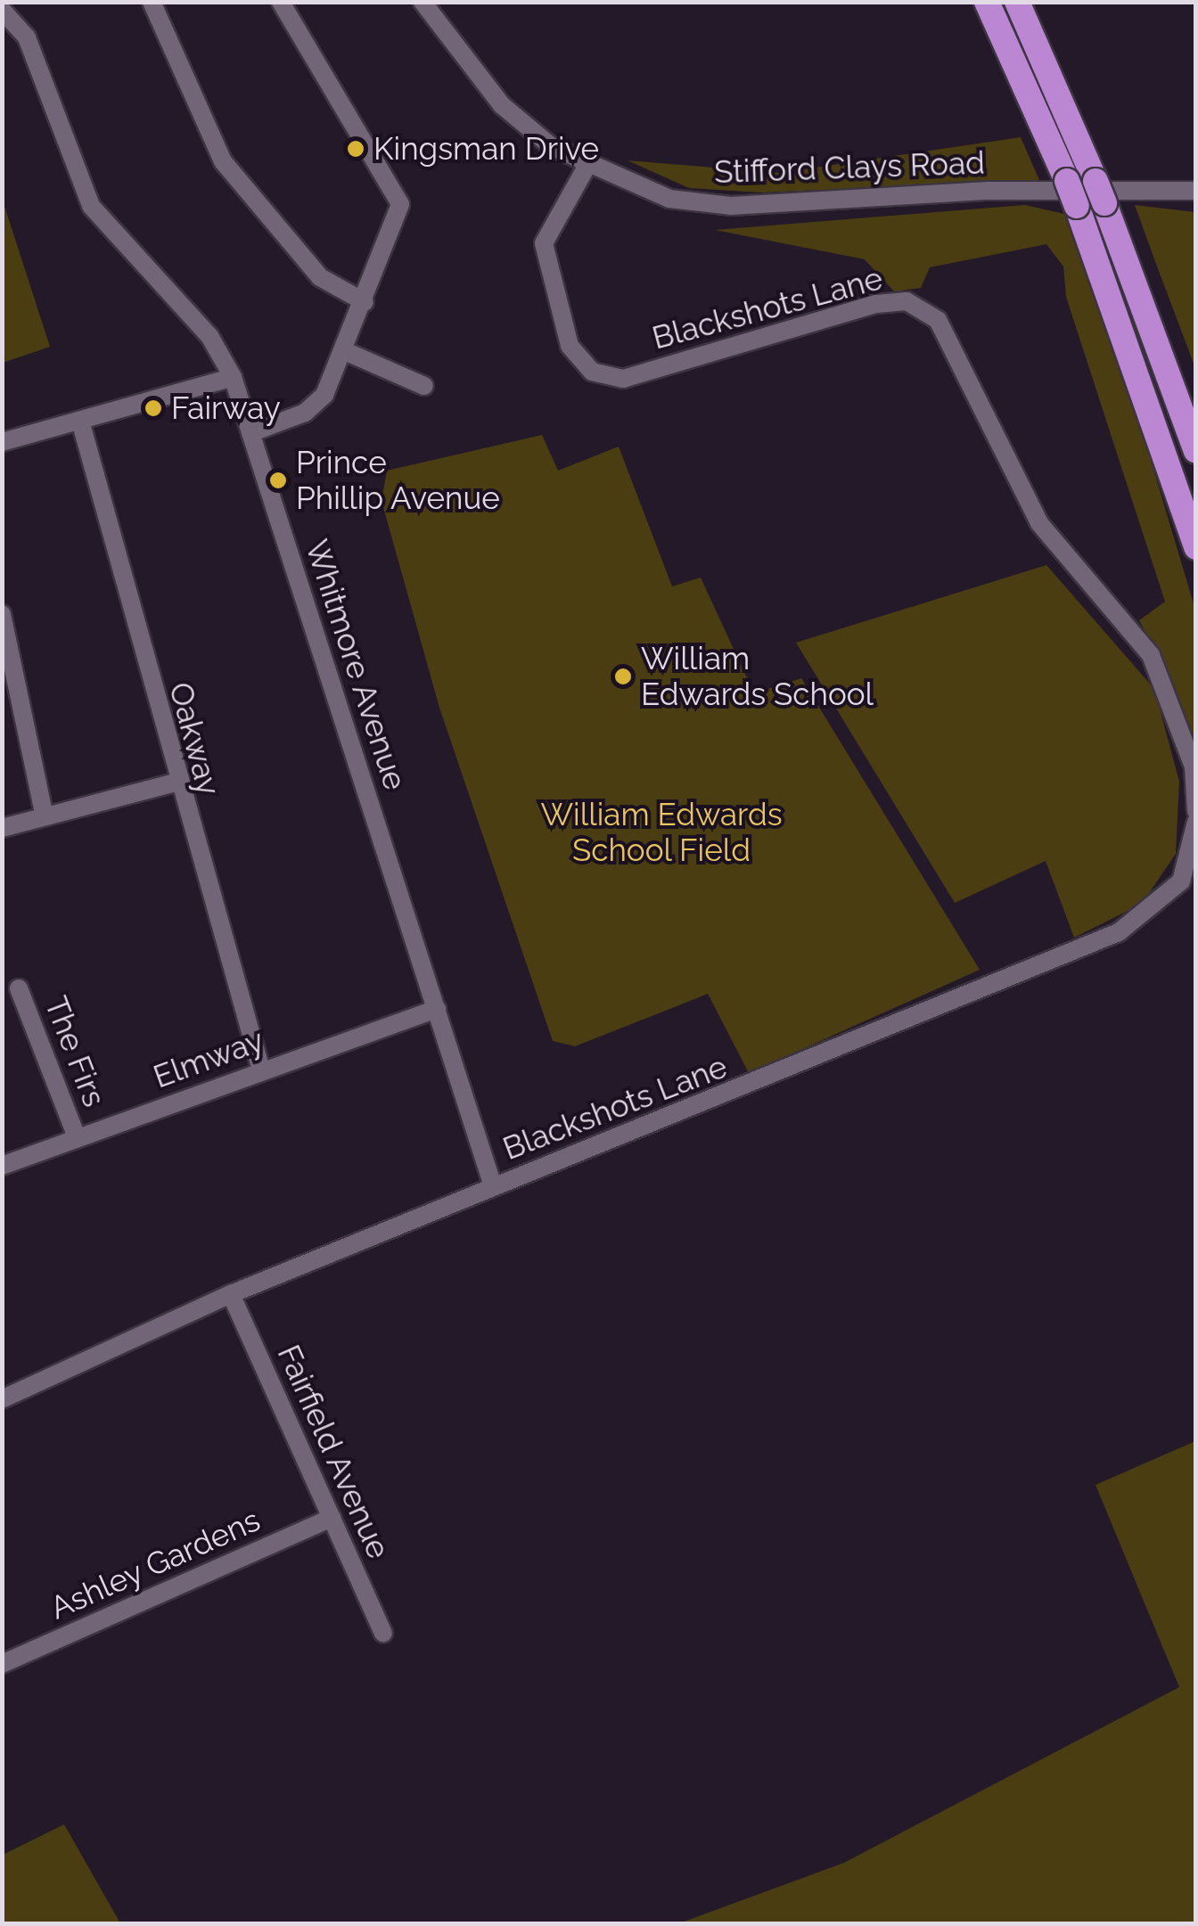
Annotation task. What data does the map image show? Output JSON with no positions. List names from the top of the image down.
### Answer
{
  "streets": {
    "street": [
      "Stifford Clays Road",
      "Blackshots Lane",
      "Whitmore Avenue",
      "Oakway",
      "The Firs",
      "Elmway",
      "Fairfield Avenue",
      "Ashley Gardens"
    ]
  },
  "crossings": [
    ["Stifford Clays Road", "Blackshots Lane"],
    ["Blackshots Lane", "Whitmore Avenue"],
    ["Blackshots Lane", "Fairfield Avenue"],
    ["Whitmore Avenue", "Elmway"],
    ["Oakway", "Elmway"],
    ["The Firs", "Elmway"],
    ["Fairfield Avenue", "Ashley Gardens"]
  ],
  "parks": ["William Edwards School Field"],
  "places": [
    "Kingsman Drive",
    "Fairway",
    "Prince Phillip Avenue",
    "William Edwards School"
  ]
}
